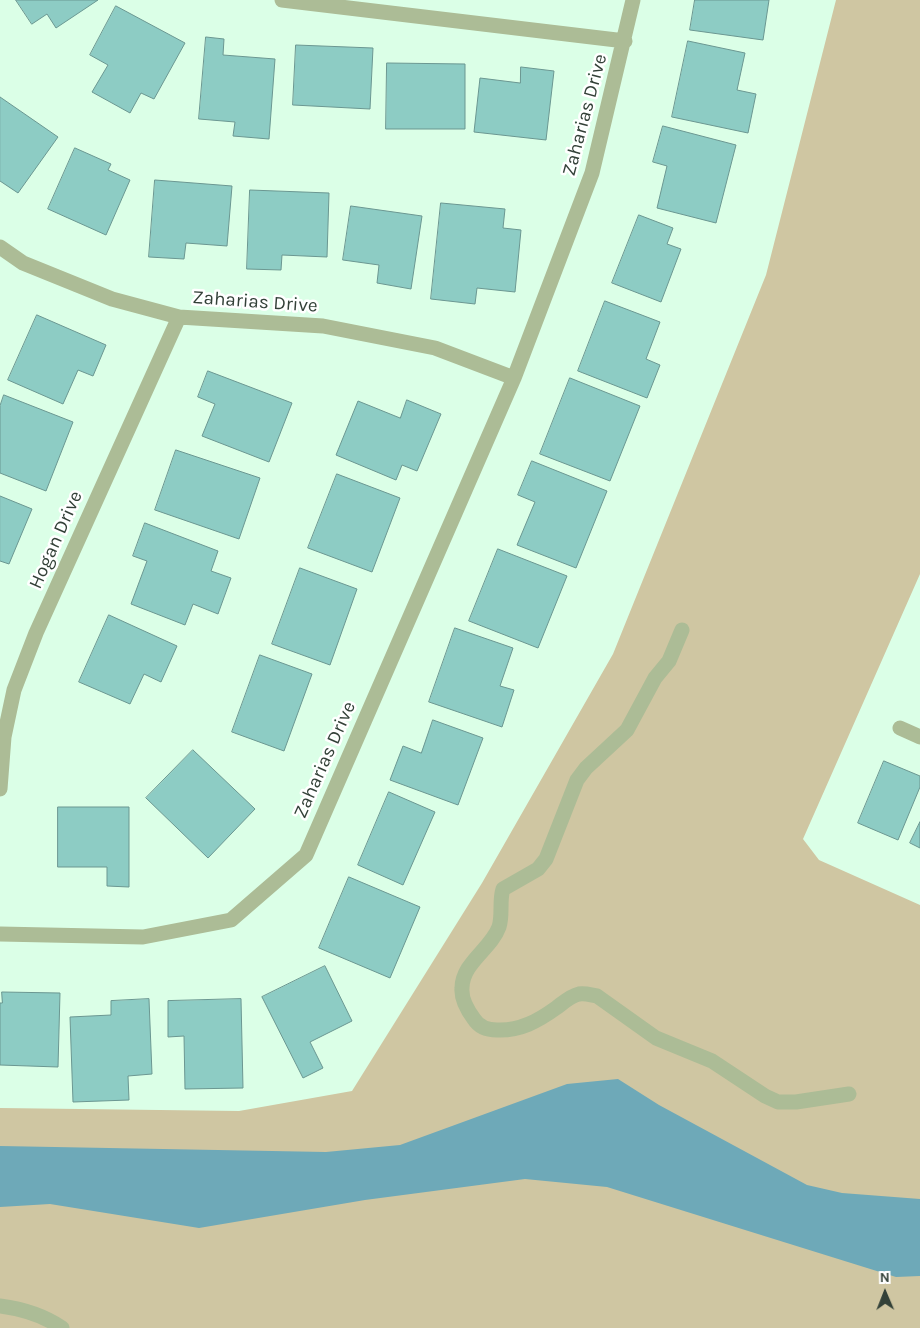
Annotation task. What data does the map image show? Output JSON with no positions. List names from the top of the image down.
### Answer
{
  "streets": {
    "street": ["Zaharias Drive", "Hogan Drive"]
  },
  "crossings": [
    ["Zaharias Drive", "Hogan Drive"]
  ],
  "north": "top"
}
